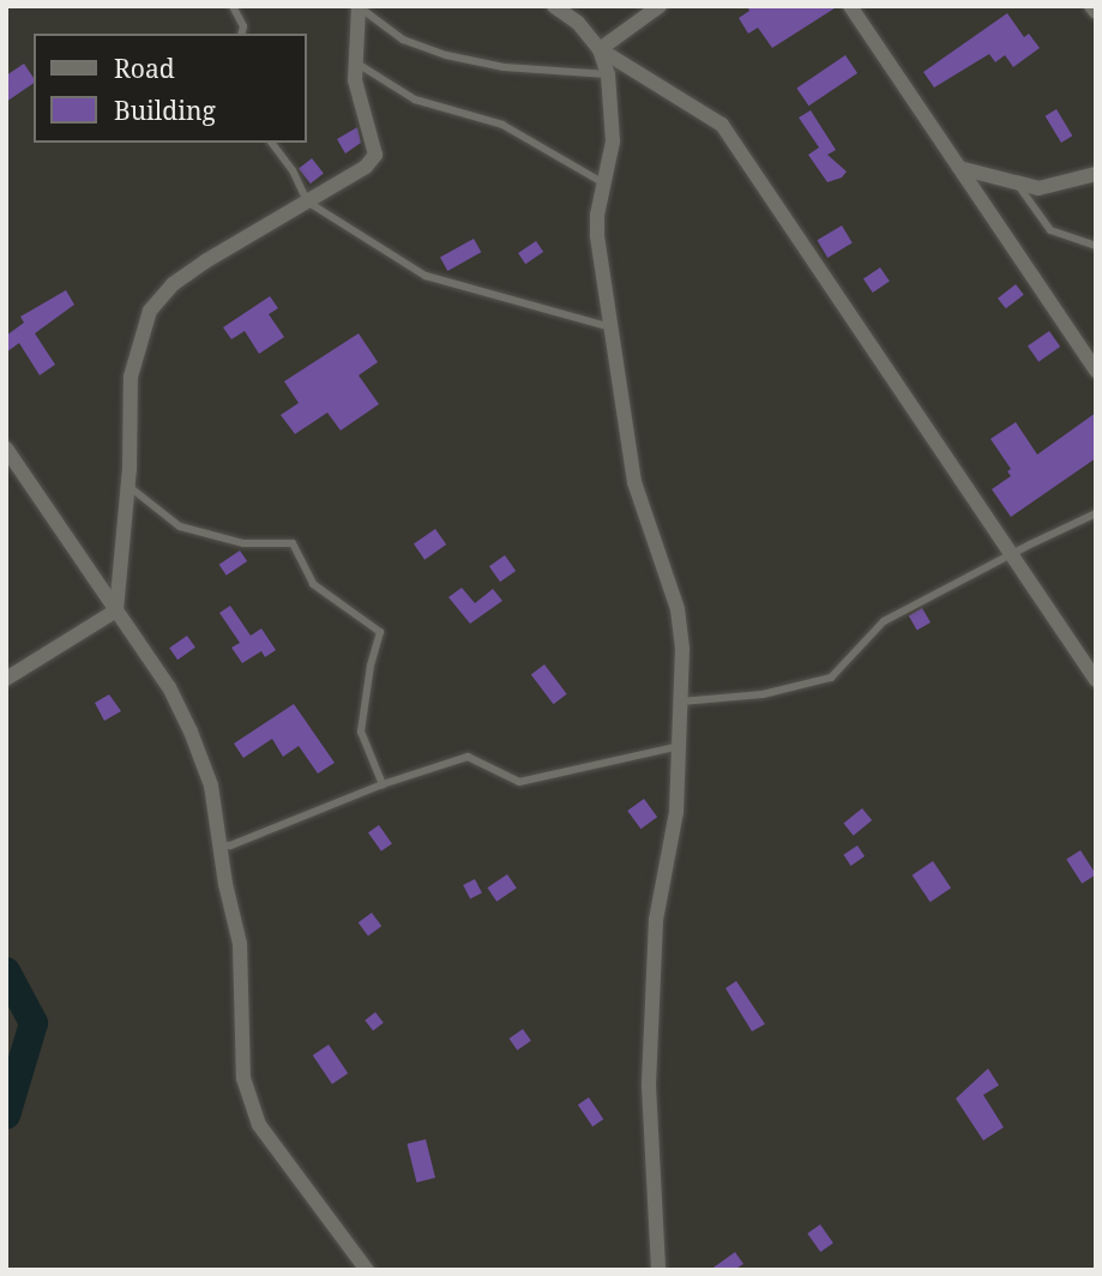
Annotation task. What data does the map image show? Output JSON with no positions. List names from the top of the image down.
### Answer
{
  "legend": ["Road", "Building"]
}
